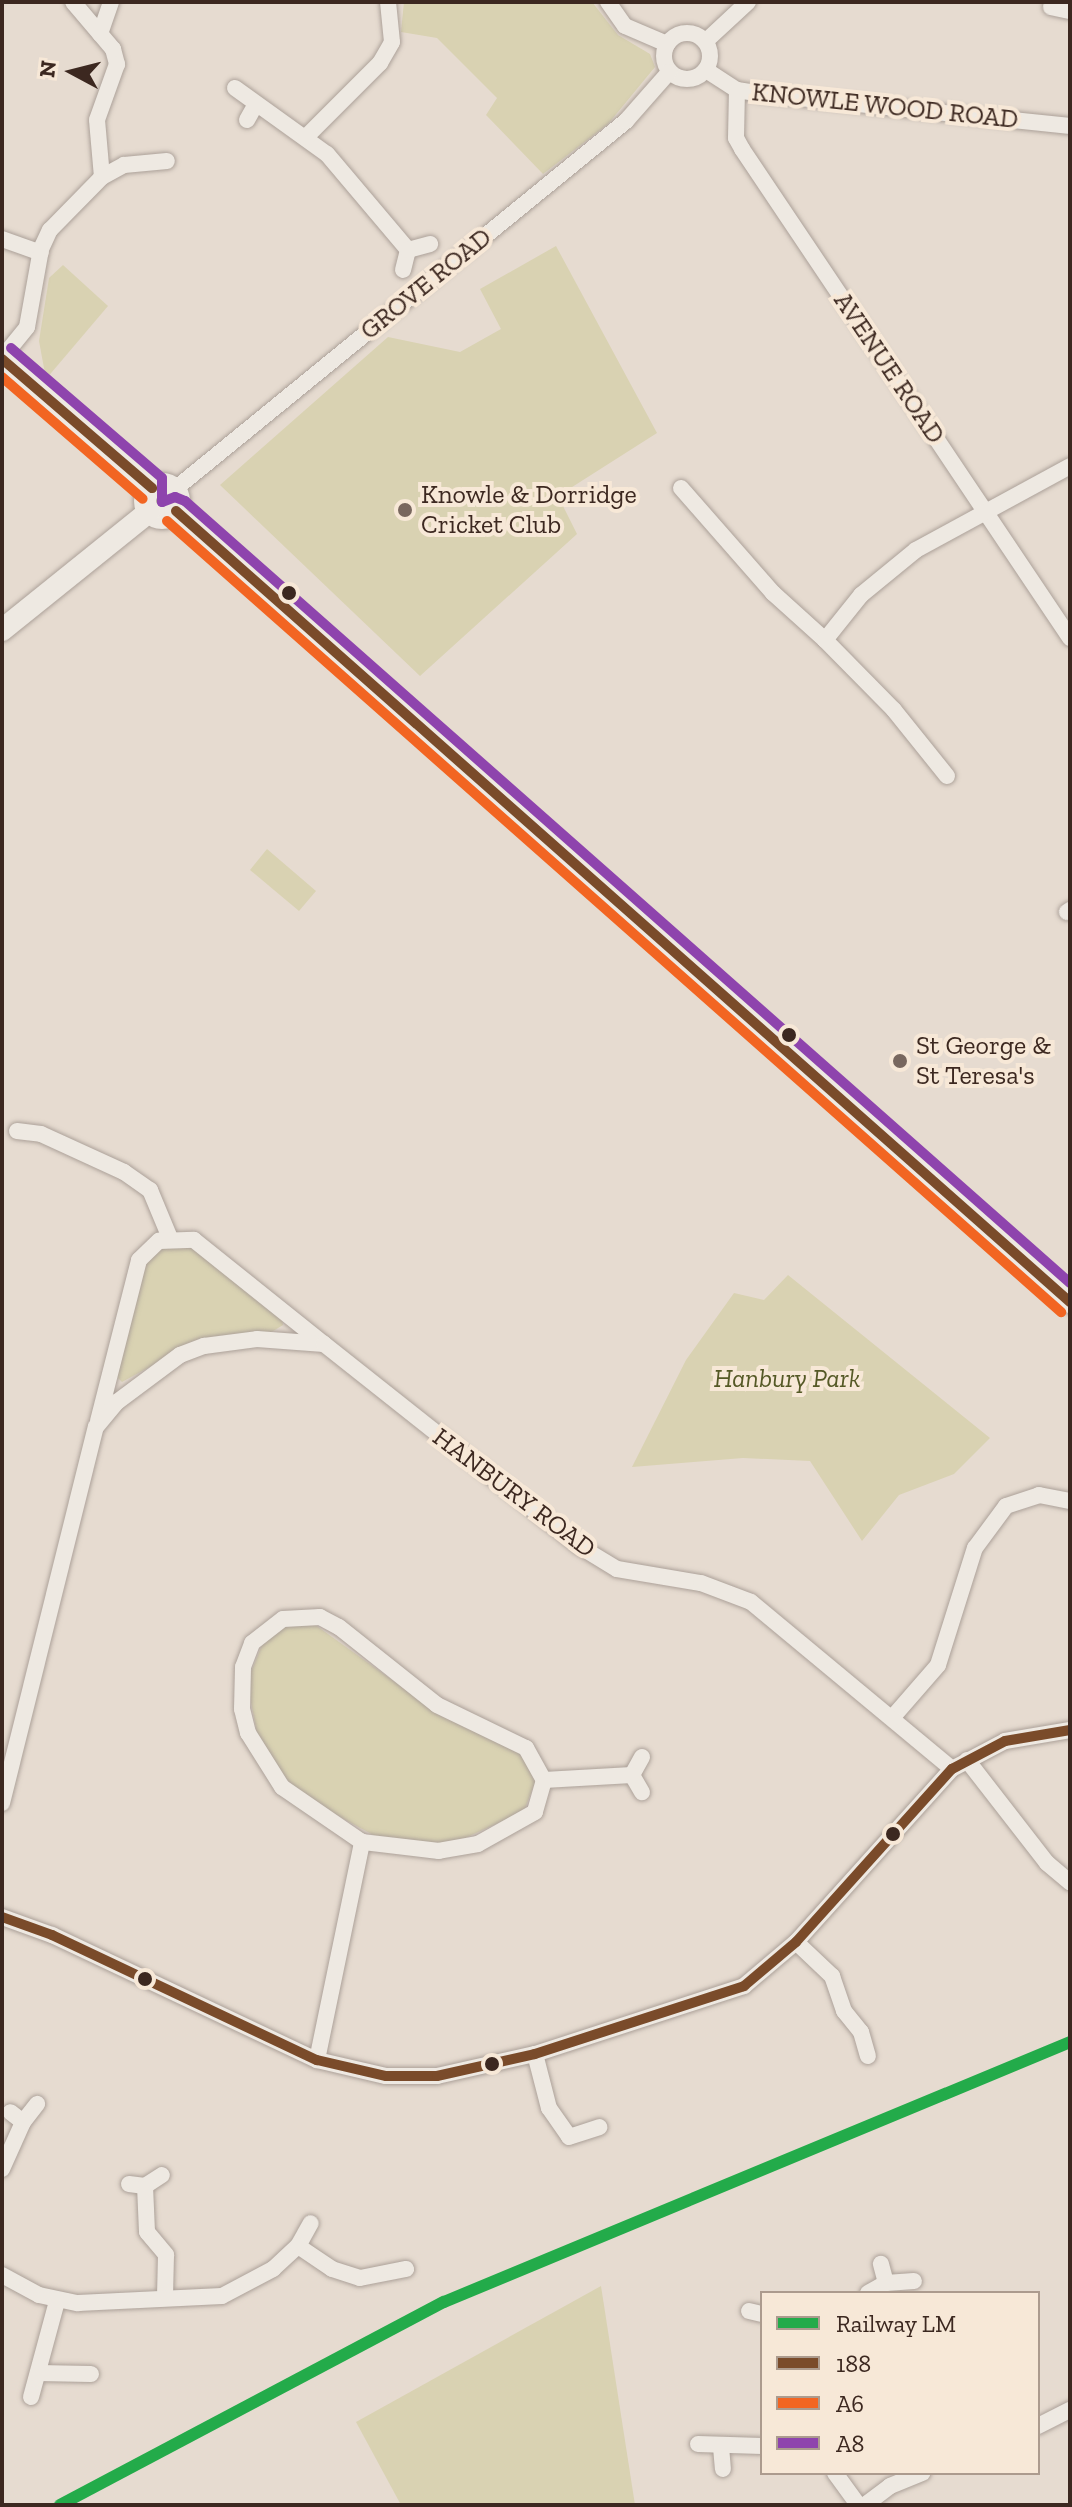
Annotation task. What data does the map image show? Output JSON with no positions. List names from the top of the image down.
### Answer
{
  "streets": {
    "street": [
      "KNOWLE WOOD ROAD",
      "GROVE ROAD",
      "AVENUE ROAD",
      "HANBURY ROAD"
    ]
  },
  "crossings": [
    ["KNOWLE WOOD ROAD", "GROVE ROAD"],
    ["KNOWLE WOOD ROAD", "AVENUE ROAD"]
  ],
  "parks": ["Hanbury Park"],
  "places": ["Knowle & Dorridge Cricket Club", "St George & St Teresa's"],
  "lines": [
    "transit line A8",
    "transit line 188",
    "transit line A6",
    "rail line LM"
  ],
  "legend": [
    "Railway LM",
    "188",
    "A6",
    "A8"
  ],
  "north": "left"
}
